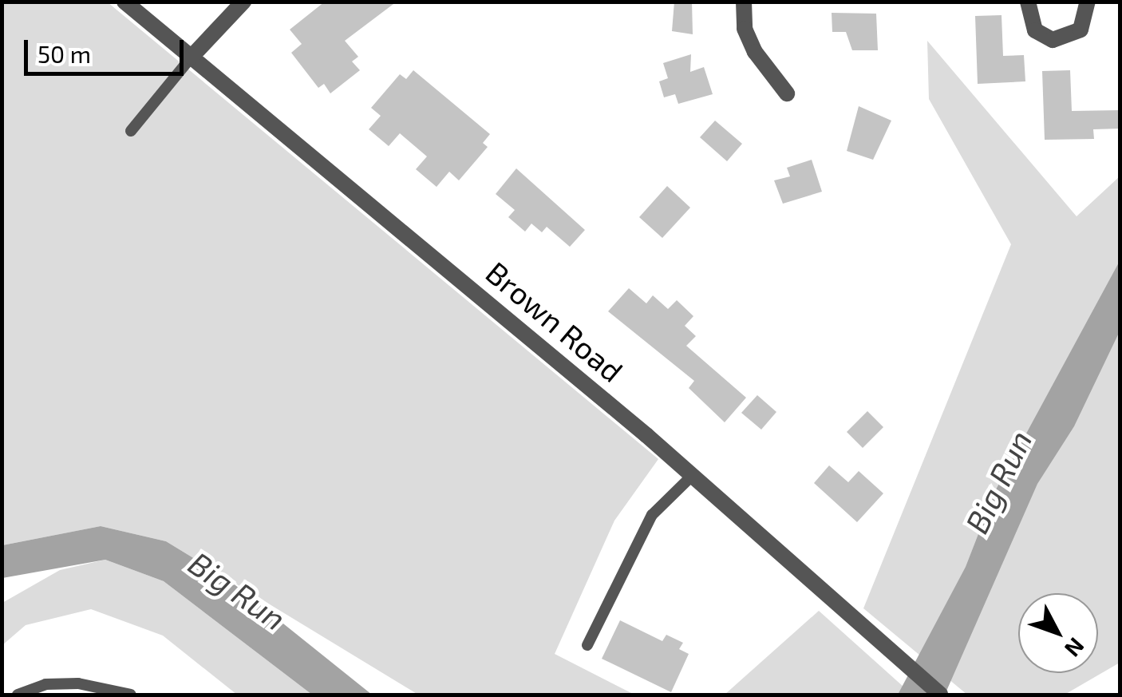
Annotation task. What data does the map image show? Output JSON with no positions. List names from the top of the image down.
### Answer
{
  "streets": {
    "street": ["Brown Road"]
  },
  "water": ["Big Run"],
  "scale_bar": "50 m",
  "north": "bottom right"
}
